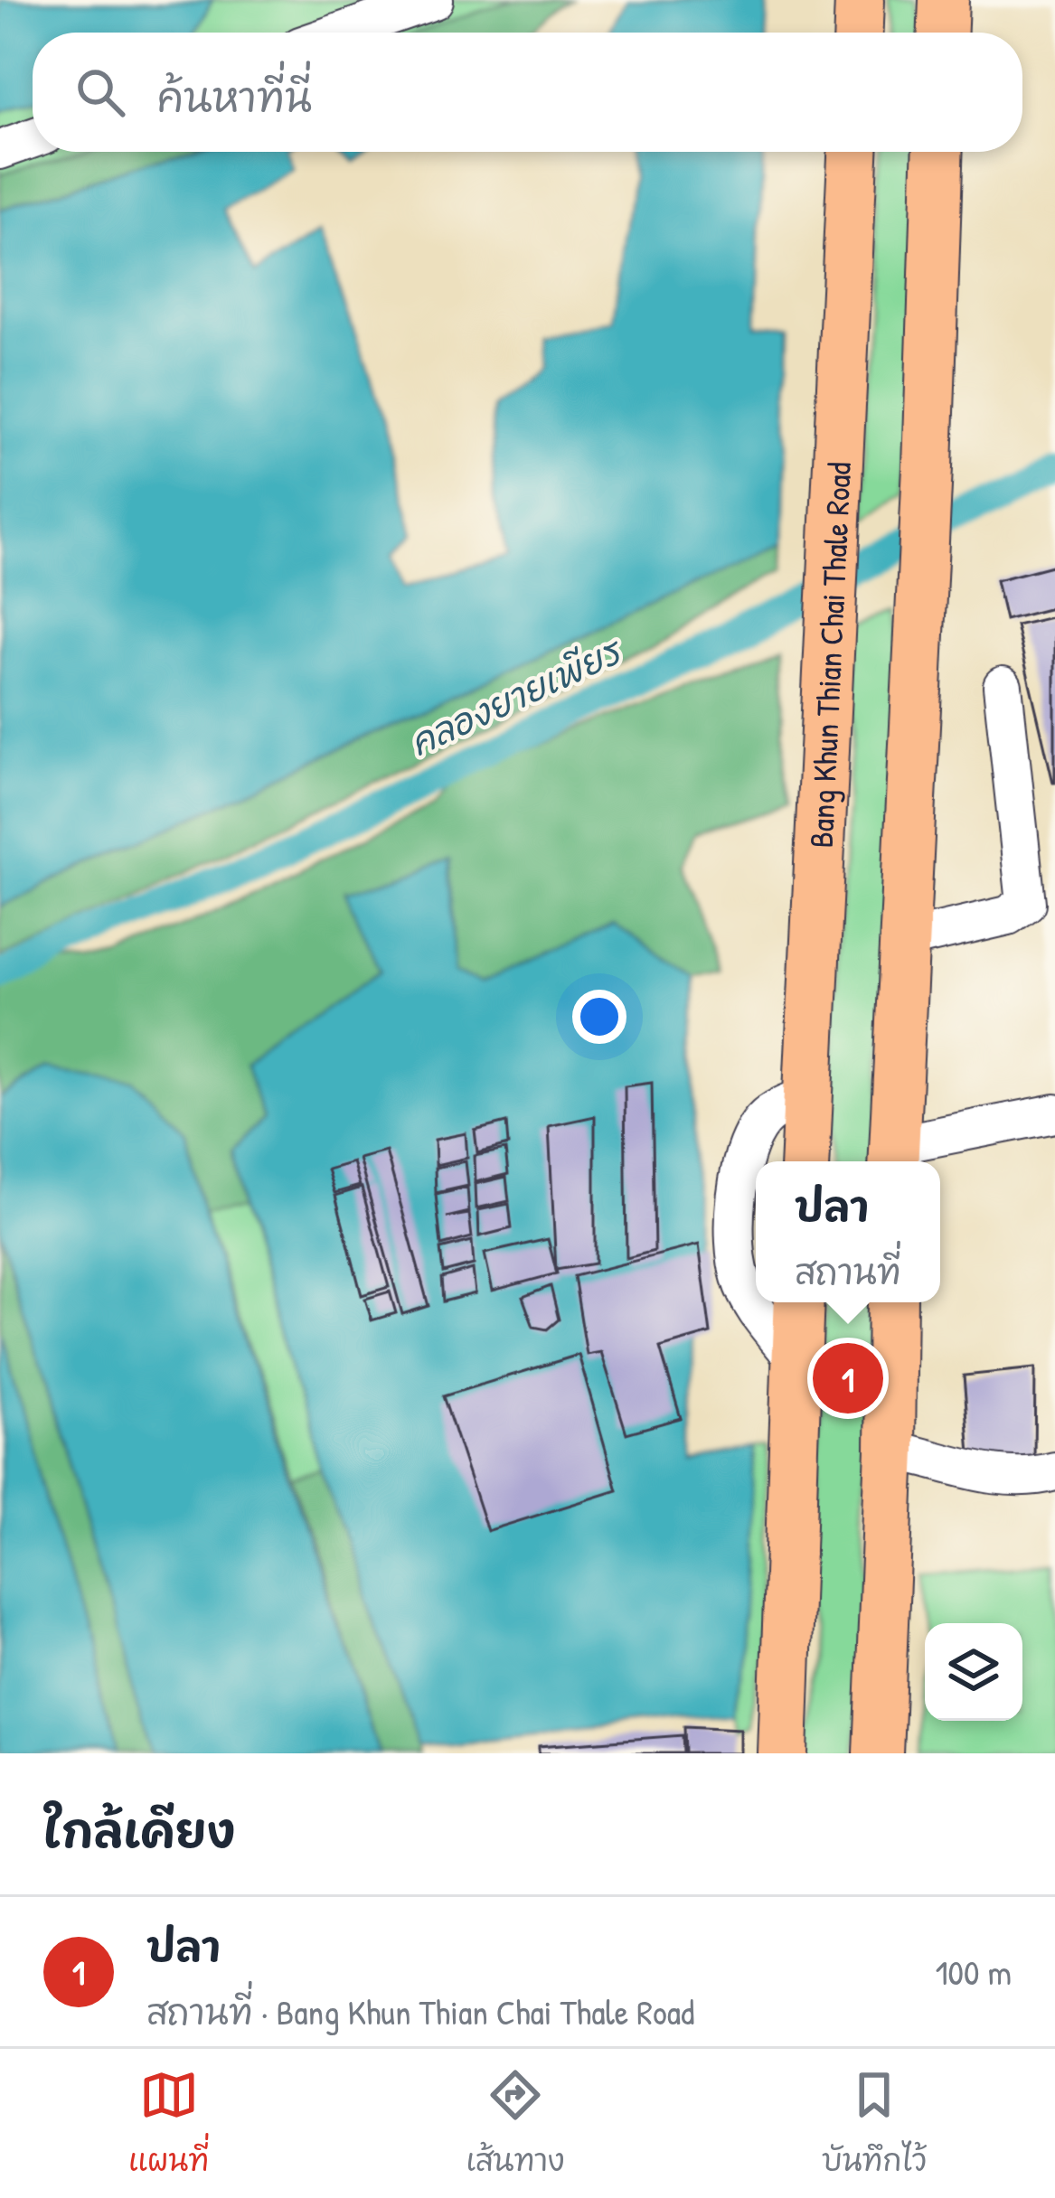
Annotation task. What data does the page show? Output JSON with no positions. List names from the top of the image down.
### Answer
{
  "streets": {
    "main road": ["Bang Khun Thian Chai Thale Road"]
  },
  "water": ["คลองยายเพียร"],
  "page": {
    "search": "ค้นหาที่นี่",
    "popup": ["ปลา", "สถานที่"],
    "pins": "1",
    "heading": "ใกล้เคียง",
    "list": [
      {
        "mark": "1",
        "name": "ปลา",
        "note": "สถานที่ · Bang Khun Thian Chai Thale Road",
        "value": "100 m"
      }
    ],
    "nav": ["แผนที่", "เส้นทาง", "บันทึกไว้"]
  }
}
